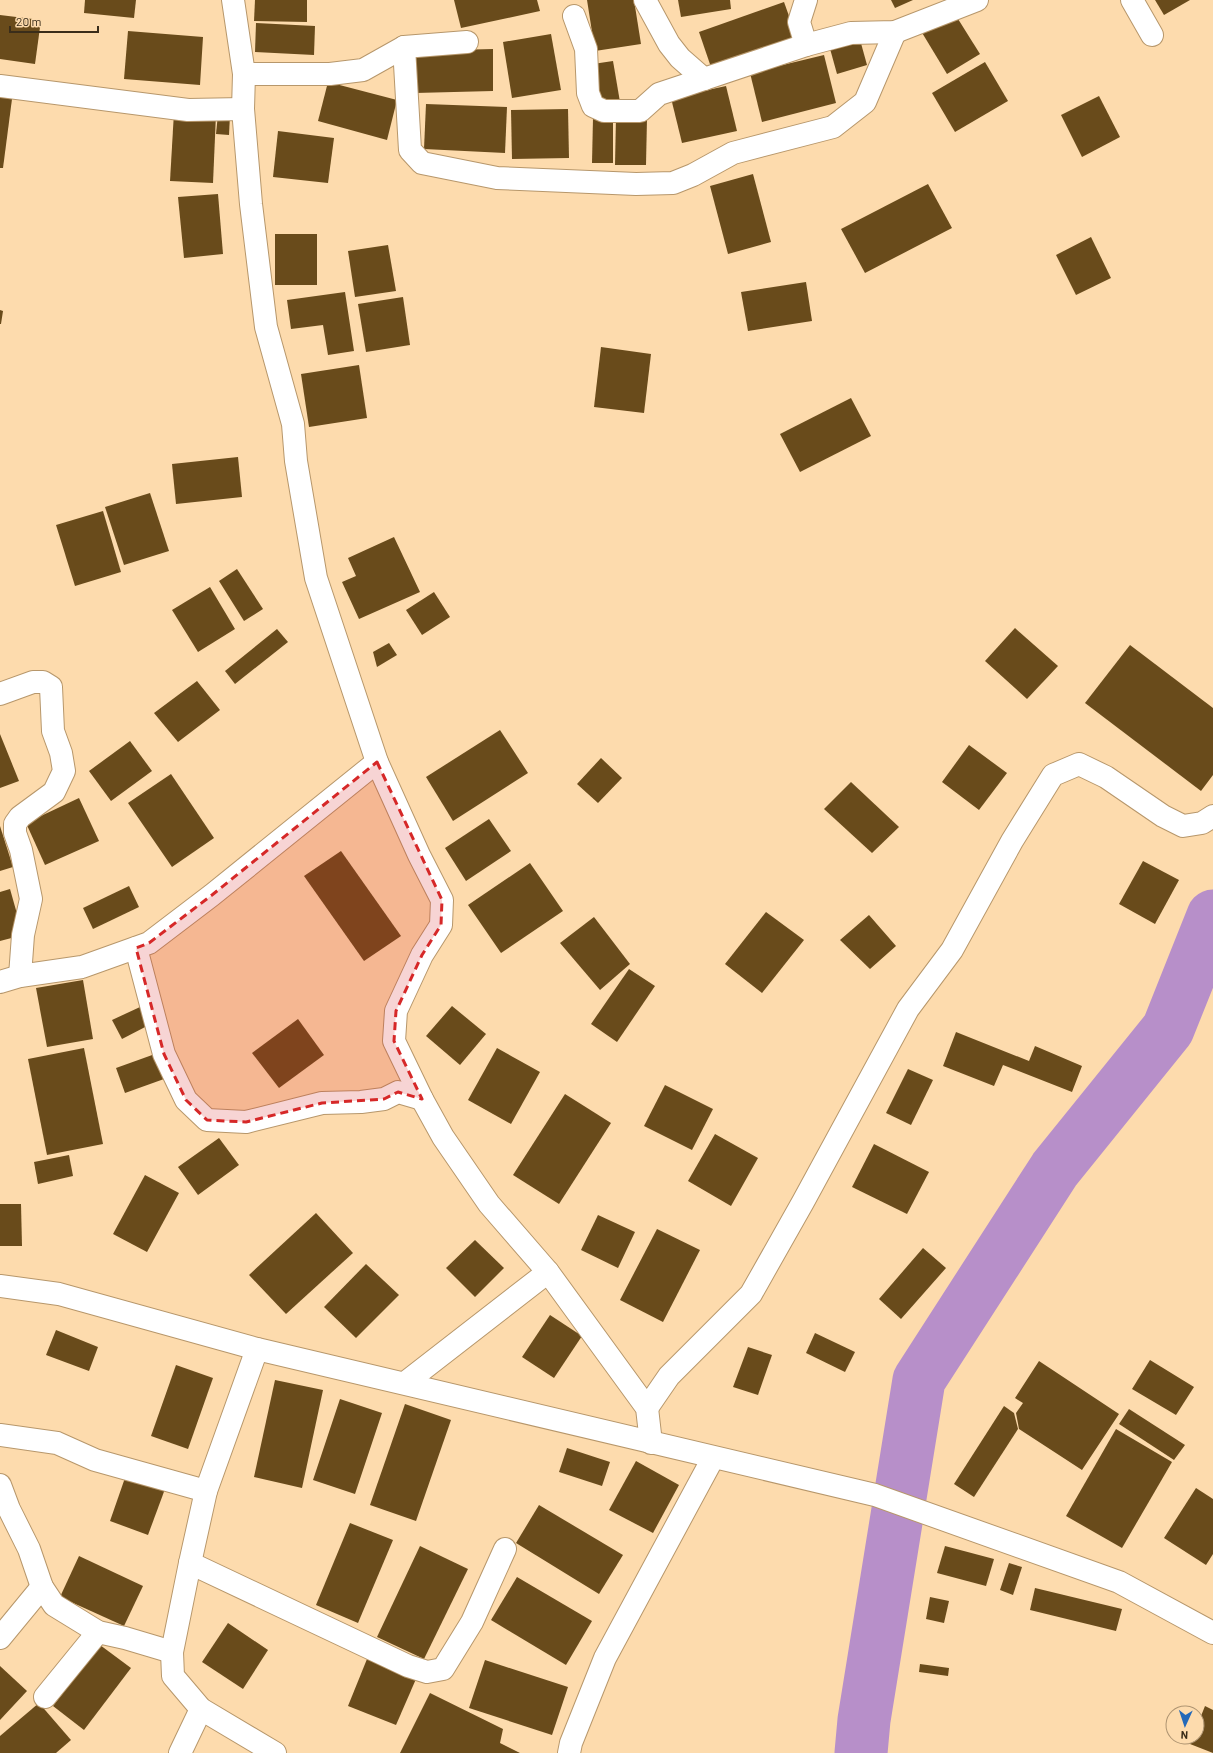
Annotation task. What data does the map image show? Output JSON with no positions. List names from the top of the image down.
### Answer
{
  "scale_bar": "20 m",
  "north": "bottom"
}
